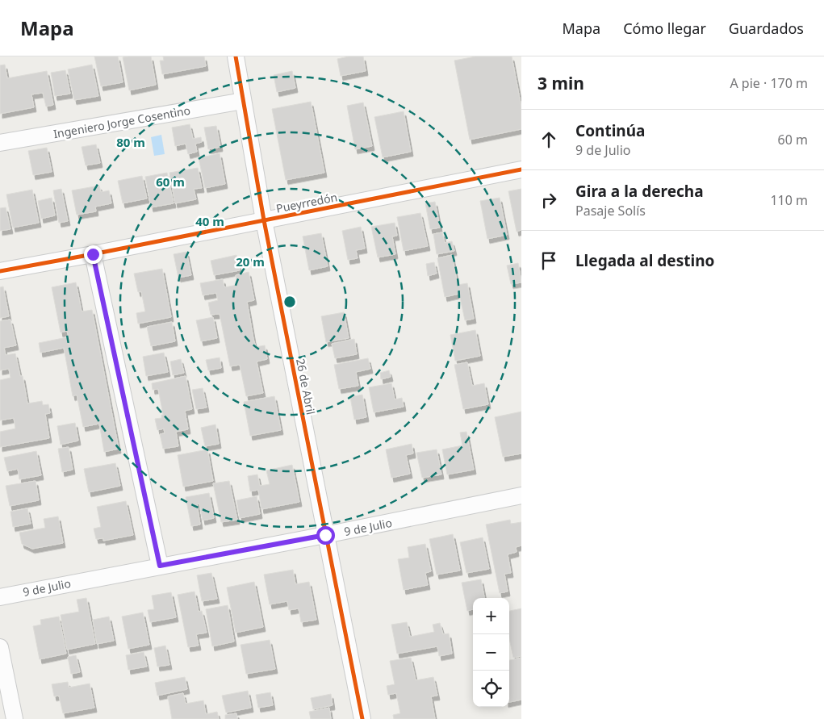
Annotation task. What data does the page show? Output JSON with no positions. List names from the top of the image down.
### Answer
{
  "streets": {
    "street": [
      "Ingeniero Jorge Cosentino",
      "Pueyrredón",
      "26 de Abril",
      "9 de Julio"
    ]
  },
  "crossings": [
    ["Ingeniero Jorge Cosentino", "26 de Abril"],
    ["Pueyrredón", "26 de Abril"],
    ["26 de Abril", "9 de Julio"]
  ],
  "page": {
    "header": "Mapa",
    "nav": ["Mapa", "Cómo llegar", "Guardados"],
    "heading": ["3 min", "A pie · 170 m"],
    "list": [
      ["Continúa", "9 de Julio", "60 m"],
      ["Gira a la derecha", "Pasaje Solís", "110 m"],
      "Llegada al destino"
    ],
    "map_buttons": ["+", "−"]
  },
  "rings": [
    "80 m",
    "60 m",
    "40 m",
    "20 m"
  ]
}
